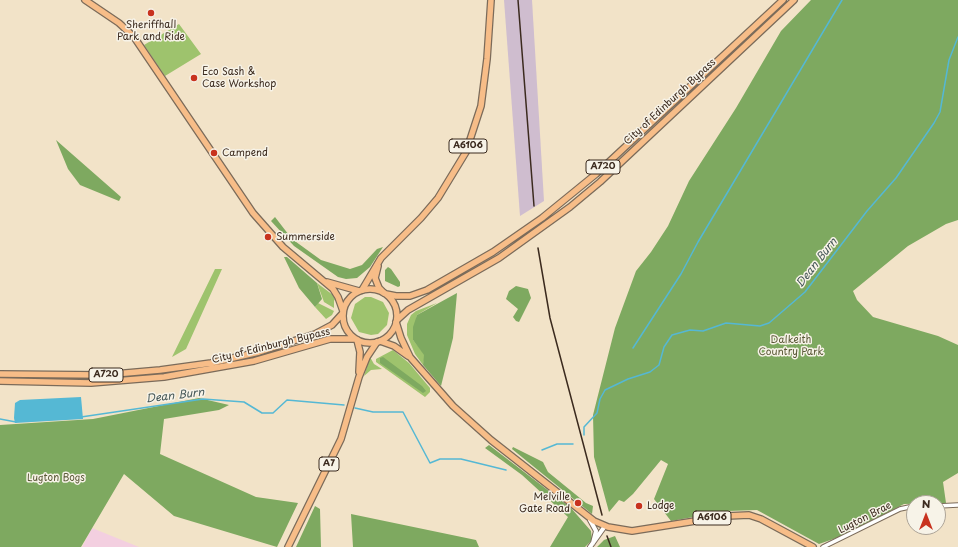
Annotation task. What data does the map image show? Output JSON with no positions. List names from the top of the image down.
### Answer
{
  "streets": {
    "main road": [
      "City of Edinburgh Bypass",
      "A6106",
      "A720",
      "A7"
    ],
    "street": ["Lugton Brae"]
  },
  "crossings": [
    ["City of Edinburgh Bypass", "A6106"],
    ["City of Edinburgh Bypass", "A7"],
    ["A6106", "A7"]
  ],
  "water": ["Dean Burn"],
  "parks": ["Dalkeith Country Park", "Lugton Bogs"],
  "places": [
    "Sheriffhall Park and Ride",
    "Eco Sash & Case Workshop",
    "Campend",
    "Summerside",
    "Melville Gate Road",
    "Lodge"
  ],
  "north": "top"
}
